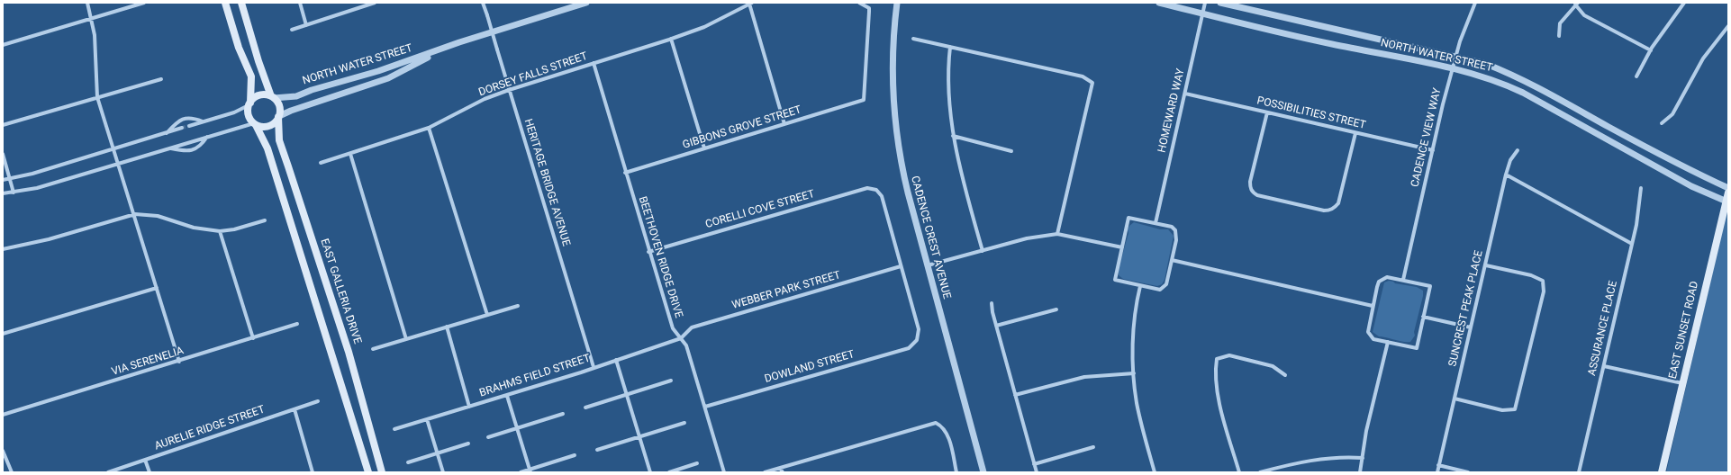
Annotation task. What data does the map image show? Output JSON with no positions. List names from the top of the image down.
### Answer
{
  "streets": {
    "main road": ["EAST GALLERIA DRIVE", "EAST SUNSET ROAD"],
    "street": [
      "NORTH WATER STREET",
      "DORSEY FALLS STREET",
      "HOMEWARD WAY",
      "POSSIBILITIES STREET",
      "GIBBONS GROVE STREET",
      "CADENCE VIEW WAY",
      "HERITAGE BRIDGE AVENUE",
      "CORELLI COVE STREET",
      "CADENCE CREST AVENUE",
      "BEETHOVEN RIDGE DRIVE",
      "WEBBER PARK STREET",
      "SUNCREST PEAK PLACE",
      "ASSURANCE PLACE",
      "VIA SERENELIA",
      "DOWLAND STREET",
      "BRAHMS FIELD STREET",
      "AURELIE RIDGE STREET"
    ]
  },
  "crossings": [
    ["NORTH WATER STREET", "HOMEWARD WAY"],
    ["NORTH WATER STREET", "CADENCE VIEW WAY"],
    ["NORTH WATER STREET", "EAST GALLERIA DRIVE"],
    ["NORTH WATER STREET", "EAST SUNSET ROAD"],
    ["DORSEY FALLS STREET", "HERITAGE BRIDGE AVENUE"],
    ["DORSEY FALLS STREET", "BEETHOVEN RIDGE DRIVE"],
    ["HOMEWARD WAY", "POSSIBILITIES STREET"],
    ["POSSIBILITIES STREET", "CADENCE VIEW WAY"],
    ["GIBBONS GROVE STREET", "BEETHOVEN RIDGE DRIVE"],
    ["HERITAGE BRIDGE AVENUE", "BRAHMS FIELD STREET"],
    ["CORELLI COVE STREET", "BEETHOVEN RIDGE DRIVE"],
    ["CORELLI COVE STREET", "WEBBER PARK STREET"],
    ["CORELLI COVE STREET", "DOWLAND STREET"],
    ["BEETHOVEN RIDGE DRIVE", "WEBBER PARK STREET"],
    ["BEETHOVEN RIDGE DRIVE", "DOWLAND STREET"],
    ["BEETHOVEN RIDGE DRIVE", "BRAHMS FIELD STREET"],
    ["WEBBER PARK STREET", "DOWLAND STREET"],
    ["WEBBER PARK STREET", "BRAHMS FIELD STREET"]
  ]
}
